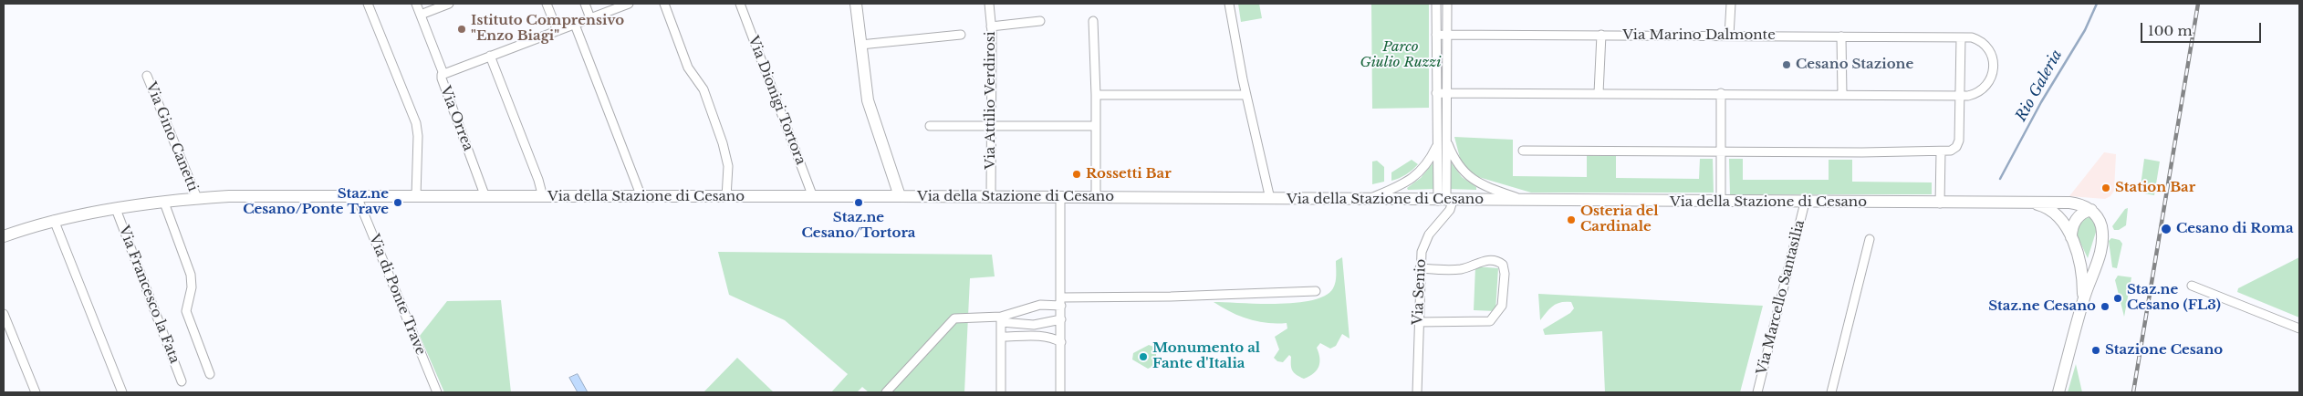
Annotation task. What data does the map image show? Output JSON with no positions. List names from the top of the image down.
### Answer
{
  "streets": {
    "street": [
      "Via Marino Dalmonte",
      "Via Dionigi Tortora",
      "Via Attilio Verdirosi",
      "Via Orrea",
      "Via Gino Canetti",
      "Via della Stazione di Cesano",
      "Via Senio",
      "Via Francesco la Fata",
      "Via di Ponte Trave",
      "Via Marcello Santasilia"
    ]
  },
  "crossings": [
    ["Via Dionigi Tortora", "Via della Stazione di Cesano"],
    ["Via Attilio Verdirosi", "Via della Stazione di Cesano"],
    ["Via Orrea", "Via della Stazione di Cesano"],
    ["Via Gino Canetti", "Via della Stazione di Cesano"],
    ["Via della Stazione di Cesano", "Via Senio"],
    ["Via della Stazione di Cesano", "Via Francesco la Fata"],
    ["Via della Stazione di Cesano", "Via di Ponte Trave"],
    ["Via della Stazione di Cesano", "Via Marcello Santasilia"]
  ],
  "water": ["Rio Galeria"],
  "parks": ["Parco Giulio Ruzzi"],
  "places": [
    "Istituto Comprensivo \"Enzo Biagi\"",
    "Cesano Stazione",
    "Rossetti Bar",
    "Station Bar",
    "Staz.ne Cesano/Ponte Trave",
    "Staz.ne Cesano/Tortora",
    "Osteria del Cardinale",
    "Cesano di Roma",
    "Staz.ne Cesano (FL3)",
    "Staz.ne Cesano",
    "Stazione Cesano",
    "Monumento al Fante d'Italia"
  ],
  "scale_bar": "100 m"
}
